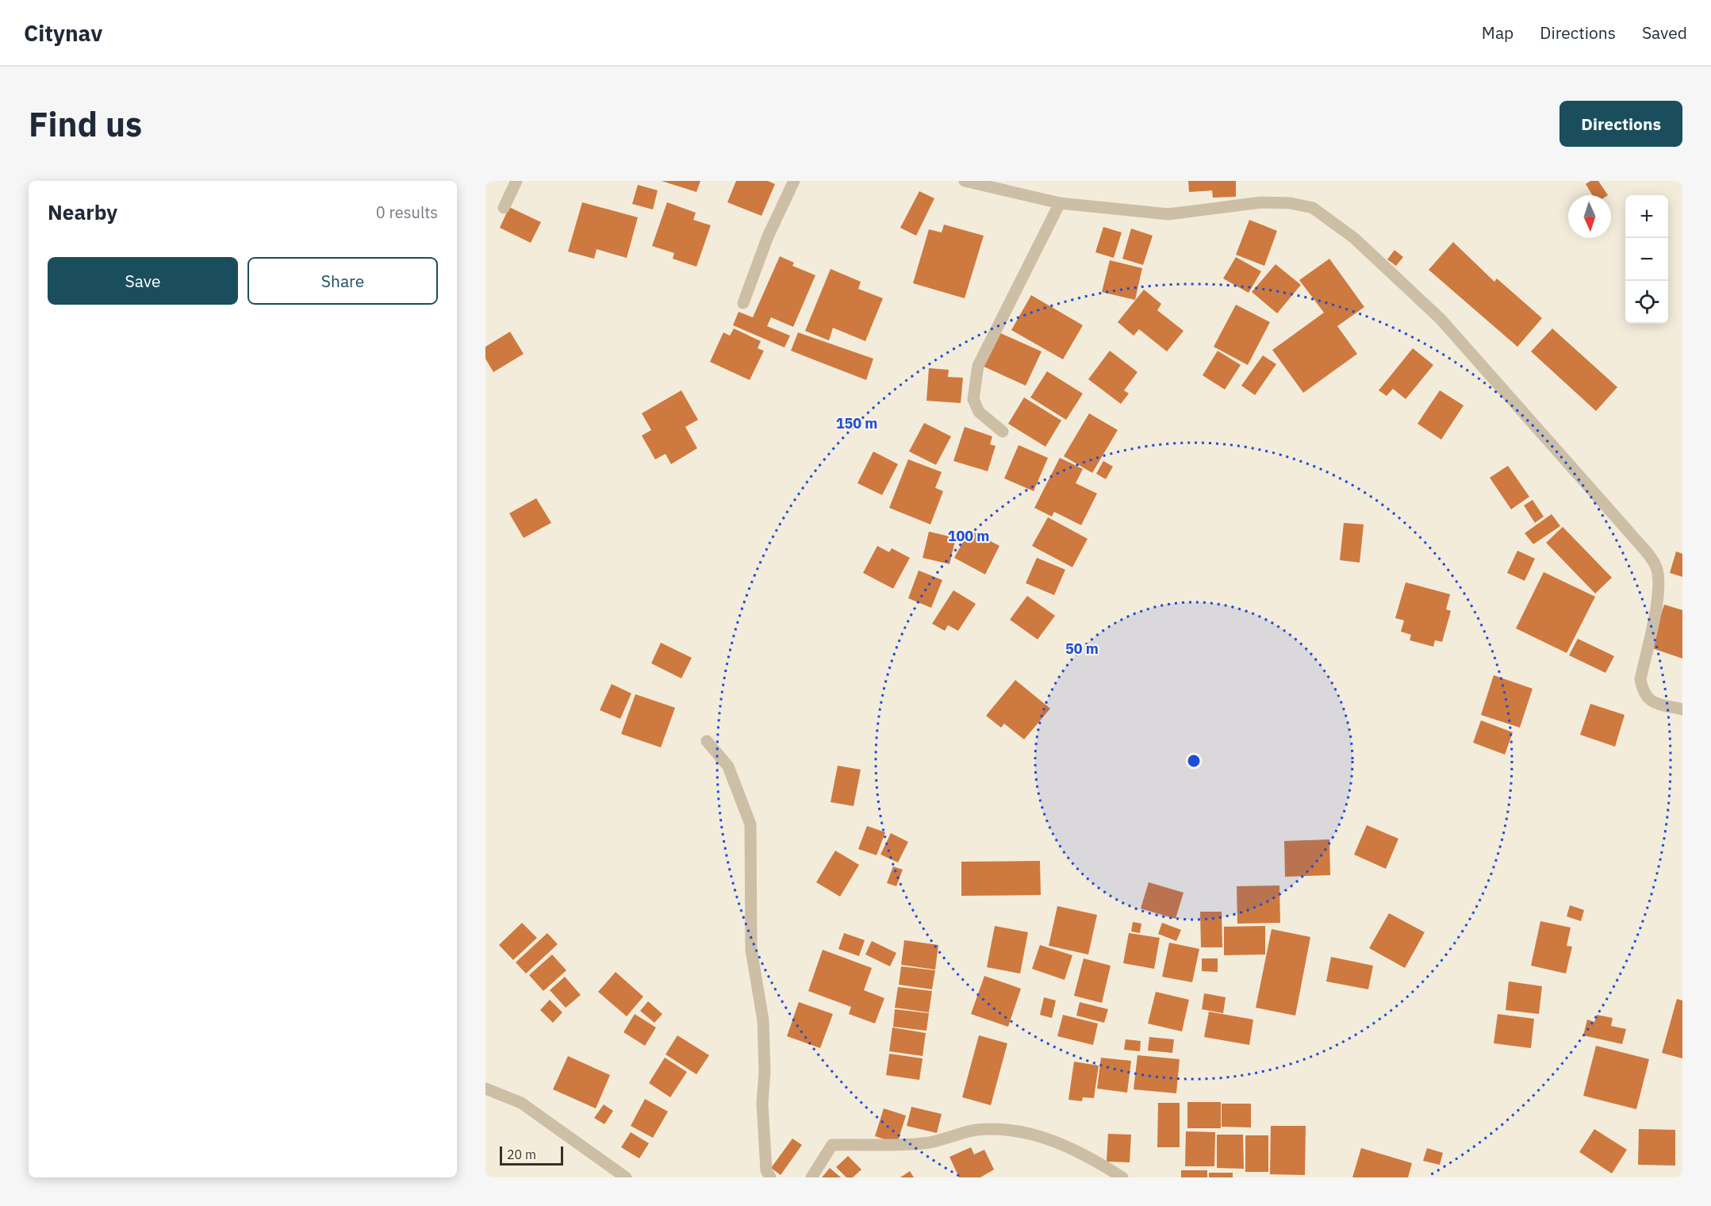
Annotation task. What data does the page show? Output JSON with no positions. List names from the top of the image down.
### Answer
{
  "scale_bar": "20 m",
  "north": "bottom",
  "page": {
    "header": "Citynav",
    "nav": ["Map", "Directions", "Saved"],
    "buttons": [
      "Directions",
      ["Save", "Share"]
    ],
    "title": "Find us",
    "heading": ["Nearby", "0 results"],
    "map_buttons": ["+", "−"],
    "scale": "20 m"
  },
  "rings": ["150 m", "100 m", "50 m"]
}
